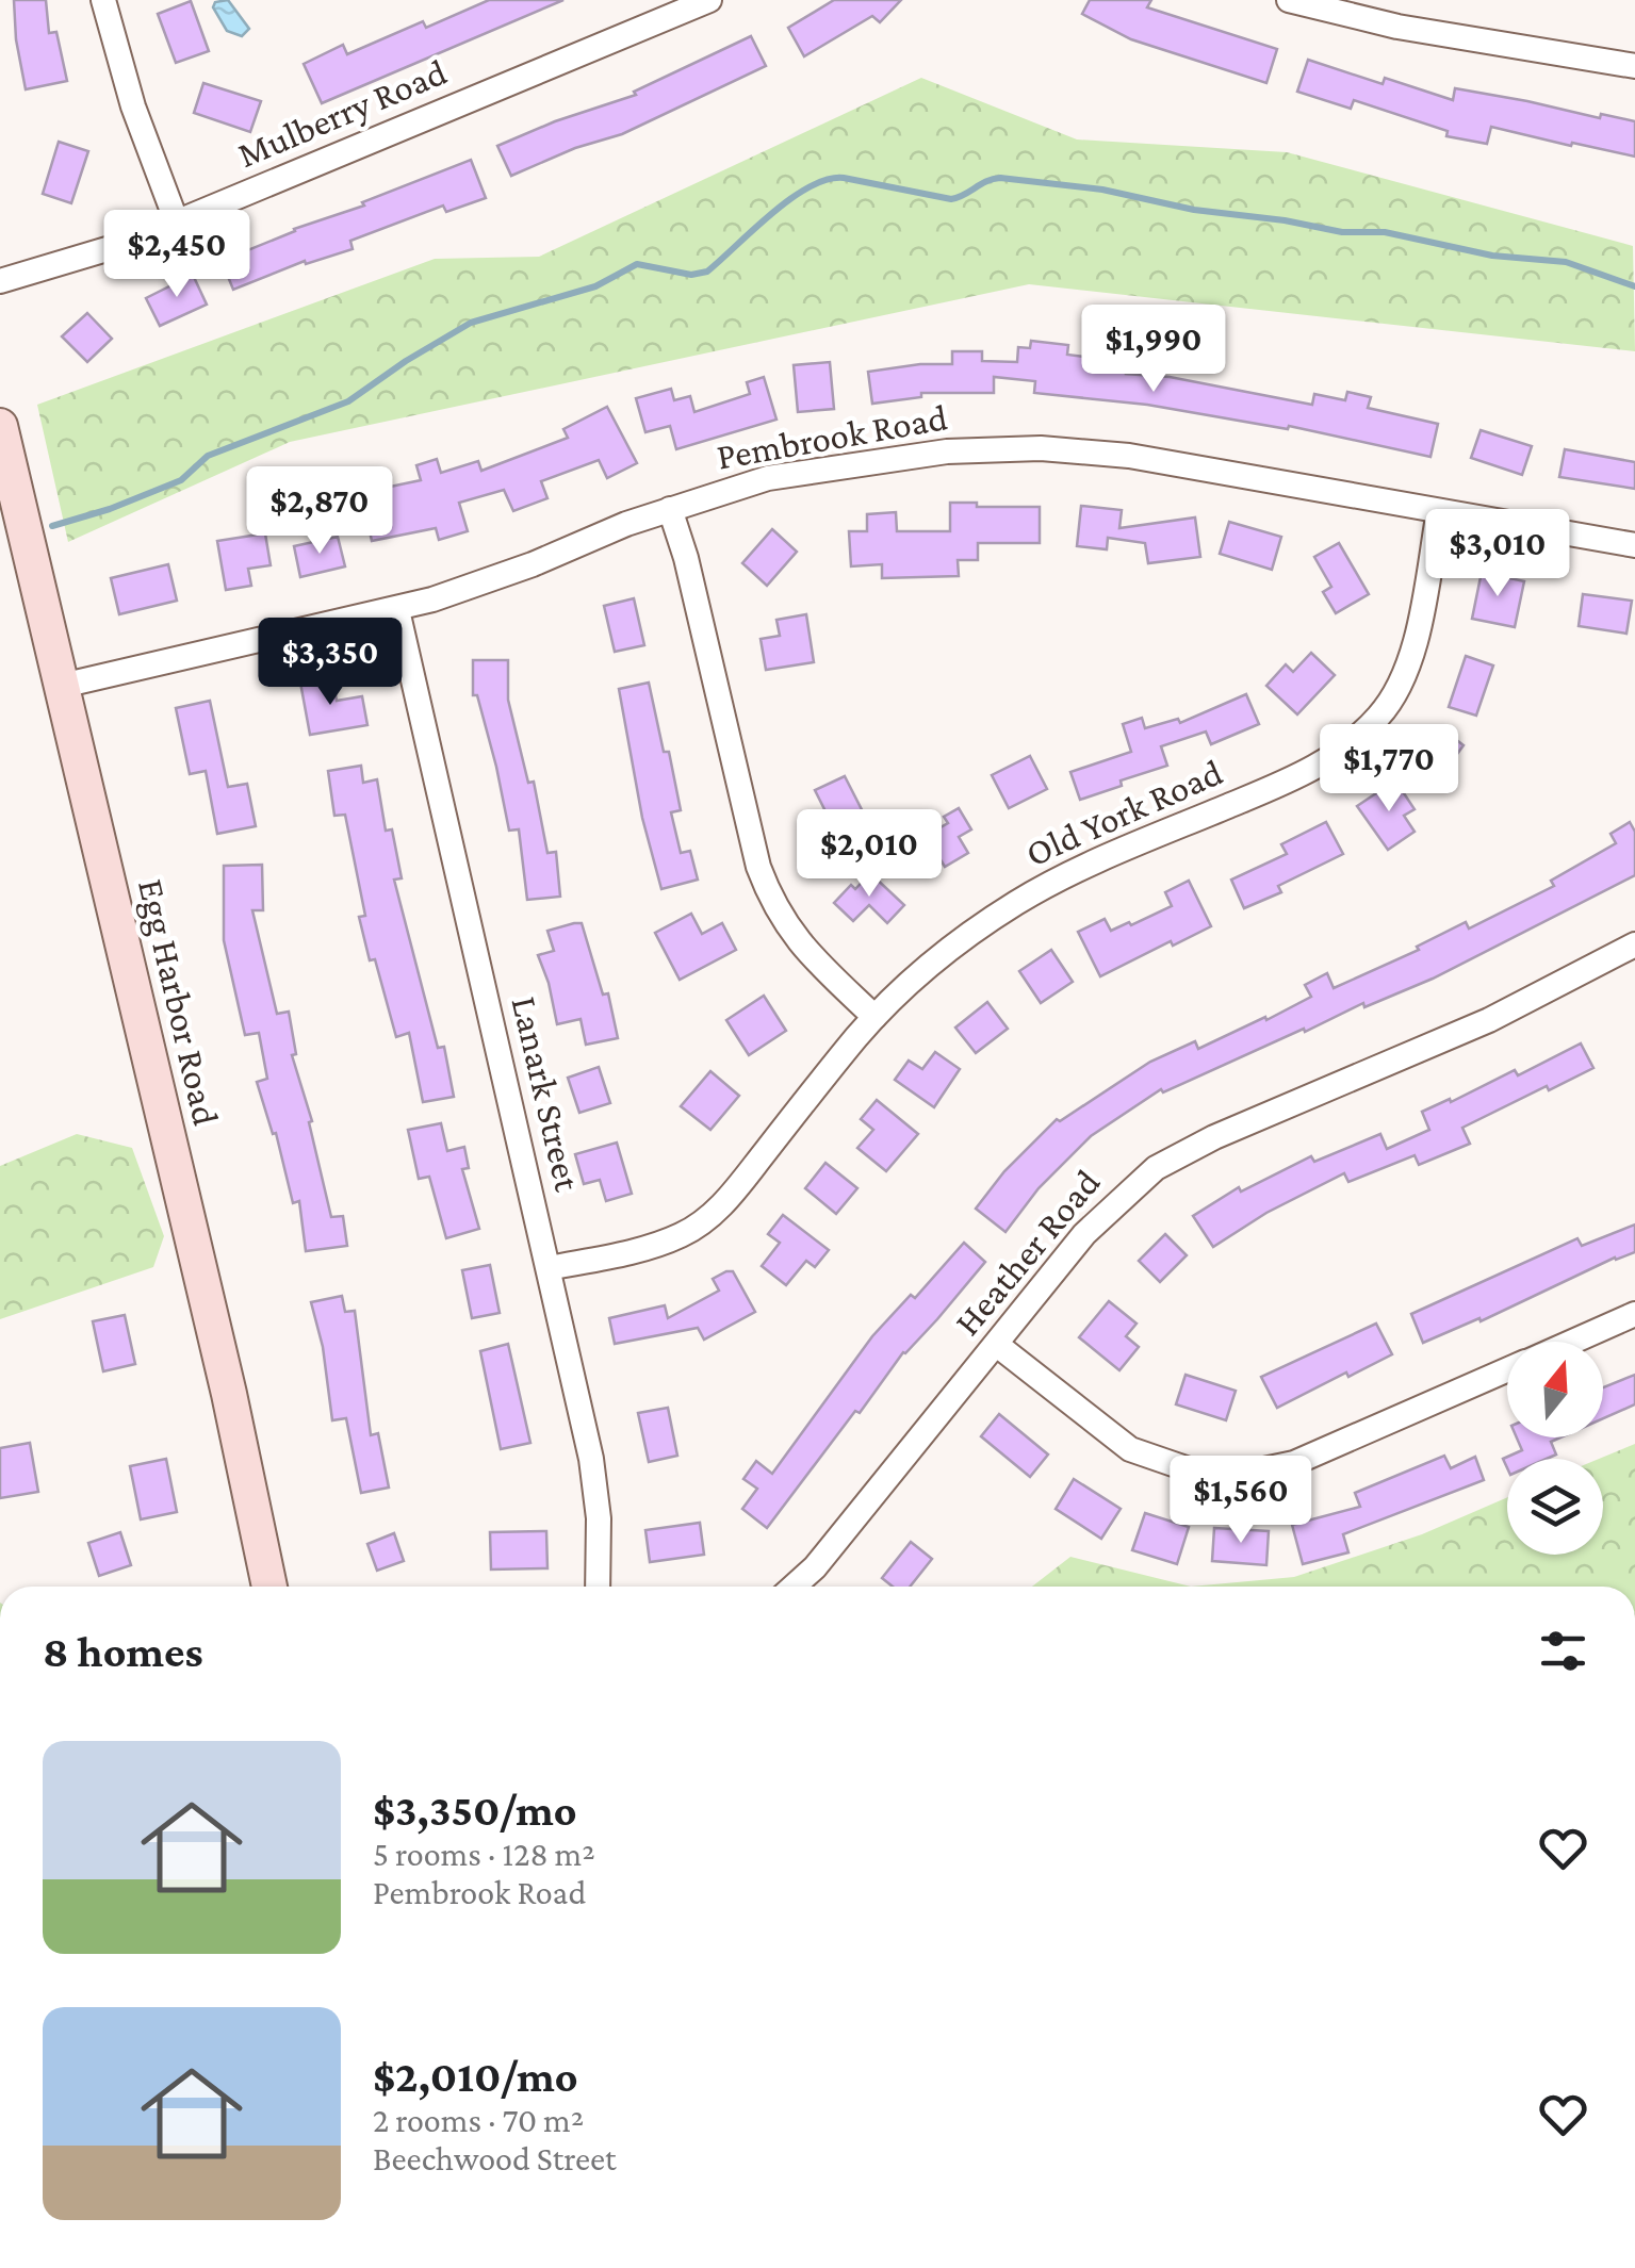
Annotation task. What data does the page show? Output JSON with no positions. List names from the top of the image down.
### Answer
{
  "streets": {
    "main road": ["Egg Harbor Road"],
    "street": [
      "Mulberry Road",
      "Pembrook Road",
      "Old York Road",
      "Lanark Street",
      "Heather Road"
    ]
  },
  "crossings": [
    ["Pembrook Road", "Old York Road"],
    ["Pembrook Road", "Egg Harbor Road"],
    ["Pembrook Road", "Lanark Street"],
    ["Old York Road", "Lanark Street"]
  ],
  "north": "top",
  "page": {
    "price": [
      "$2,450",
      "$1,990",
      "$2,870",
      "$3,010",
      "$3,350",
      "$1,770",
      "$2,010",
      "$1,560"
    ],
    "heading": "8 homes",
    "list": [
      {
        "name": "$3,350/mo",
        "note": "5 rooms · 128 m² · Pembrook Road"
      },
      {
        "name": "$2,010/mo",
        "note": "2 rooms · 70 m² · Beechwood Street"
      }
    ]
  }
}
